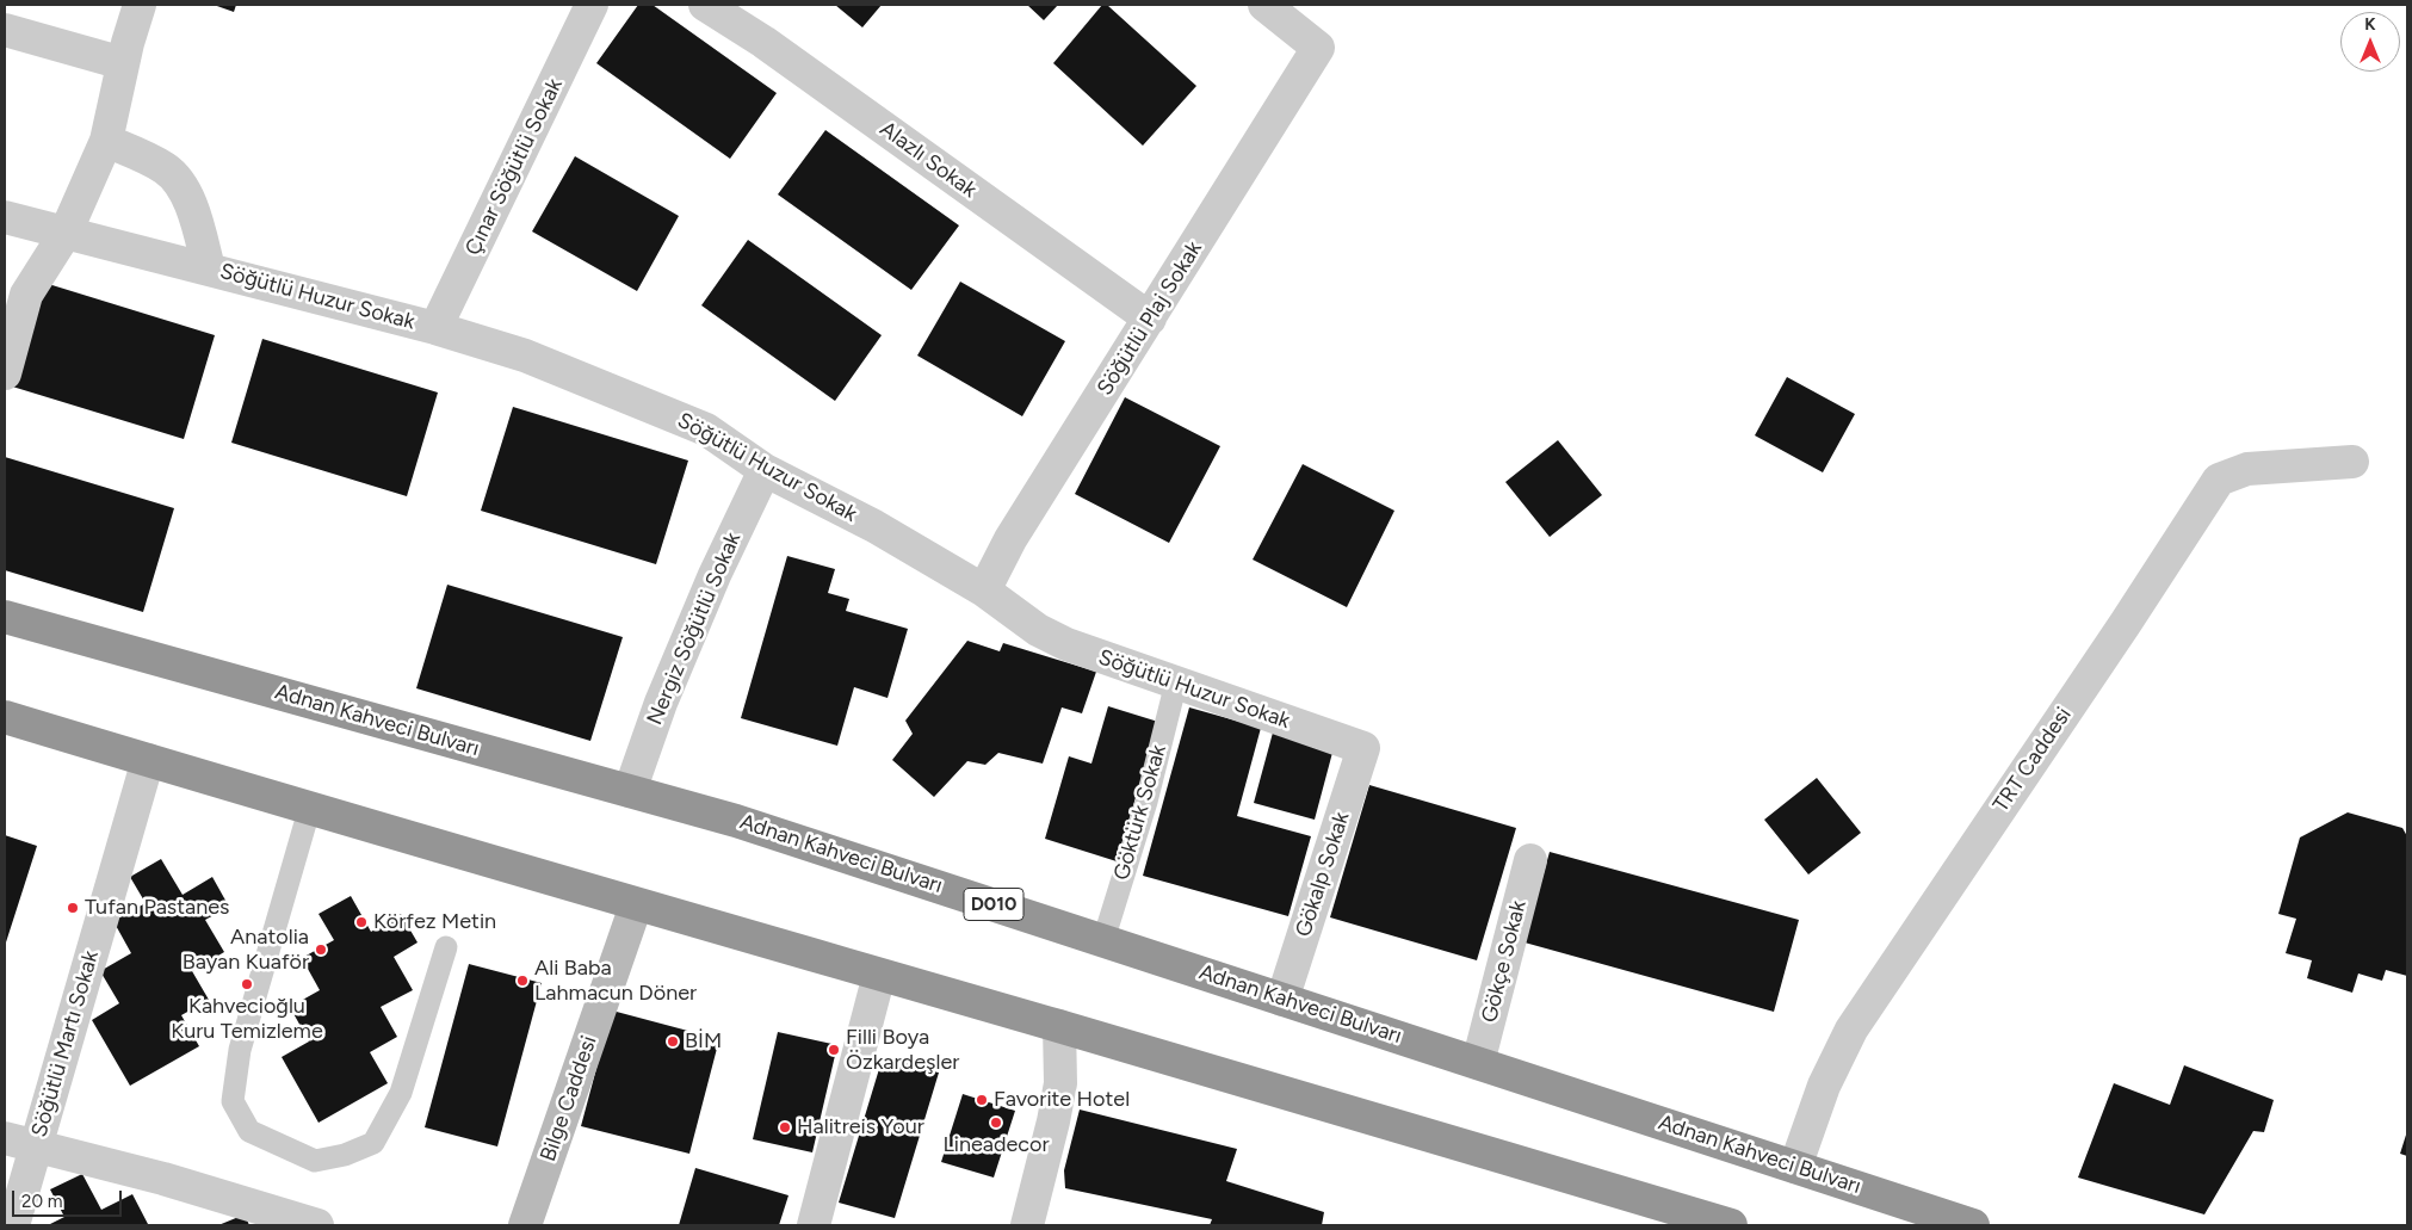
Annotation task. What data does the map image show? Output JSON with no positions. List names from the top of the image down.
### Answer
{
  "streets": {
    "highway": ["Adnan Kahveci Bulvarı", "D010"],
    "street": [
      "Alazlı Sokak",
      "Çınar Söğütlü Sokak",
      "Söğütlü Huzur Sokak",
      "Söğütlü Plaj Sokak",
      "Nergiz Söğütlü Sokak",
      "TRT Caddesi",
      "Gökalp Sokak",
      "Gökçe Sokak",
      "Söğütlü Martı Sokak",
      "Bilge Caddesi"
    ],
    "lane": ["Göktürk Sokak"]
  },
  "crossings": [
    ["Alazlı Sokak", "Söğütlü Plaj Sokak"],
    ["Çınar Söğütlü Sokak", "Söğütlü Huzur Sokak"],
    ["Söğütlü Huzur Sokak", "Söğütlü Plaj Sokak"],
    ["Söğütlü Huzur Sokak", "Nergiz Söğütlü Sokak"],
    ["Söğütlü Huzur Sokak", "Göktürk Sokak"],
    ["Söğütlü Huzur Sokak", "Gökalp Sokak"],
    ["Nergiz Söğütlü Sokak", "Adnan Kahveci Bulvarı"],
    ["Adnan Kahveci Bulvarı", "TRT Caddesi"],
    ["Adnan Kahveci Bulvarı", "Göktürk Sokak"],
    ["Adnan Kahveci Bulvarı", "Gökalp Sokak"],
    ["Adnan Kahveci Bulvarı", "Gökçe Sokak"]
  ],
  "places": [
    "Tufan Pastanes",
    "Körfez Metin",
    "Anatolia Bayan Kuaför",
    "Ali Baba Lahmacun Döner",
    "Kahvecioğlu Kuru Temizleme",
    "BİM",
    "Filli Boya Özkardeşler",
    "Favorite Hotel",
    "Lineadecor",
    "Halitreis Your"
  ],
  "scale_bar": "20 m",
  "north": "top"
}
